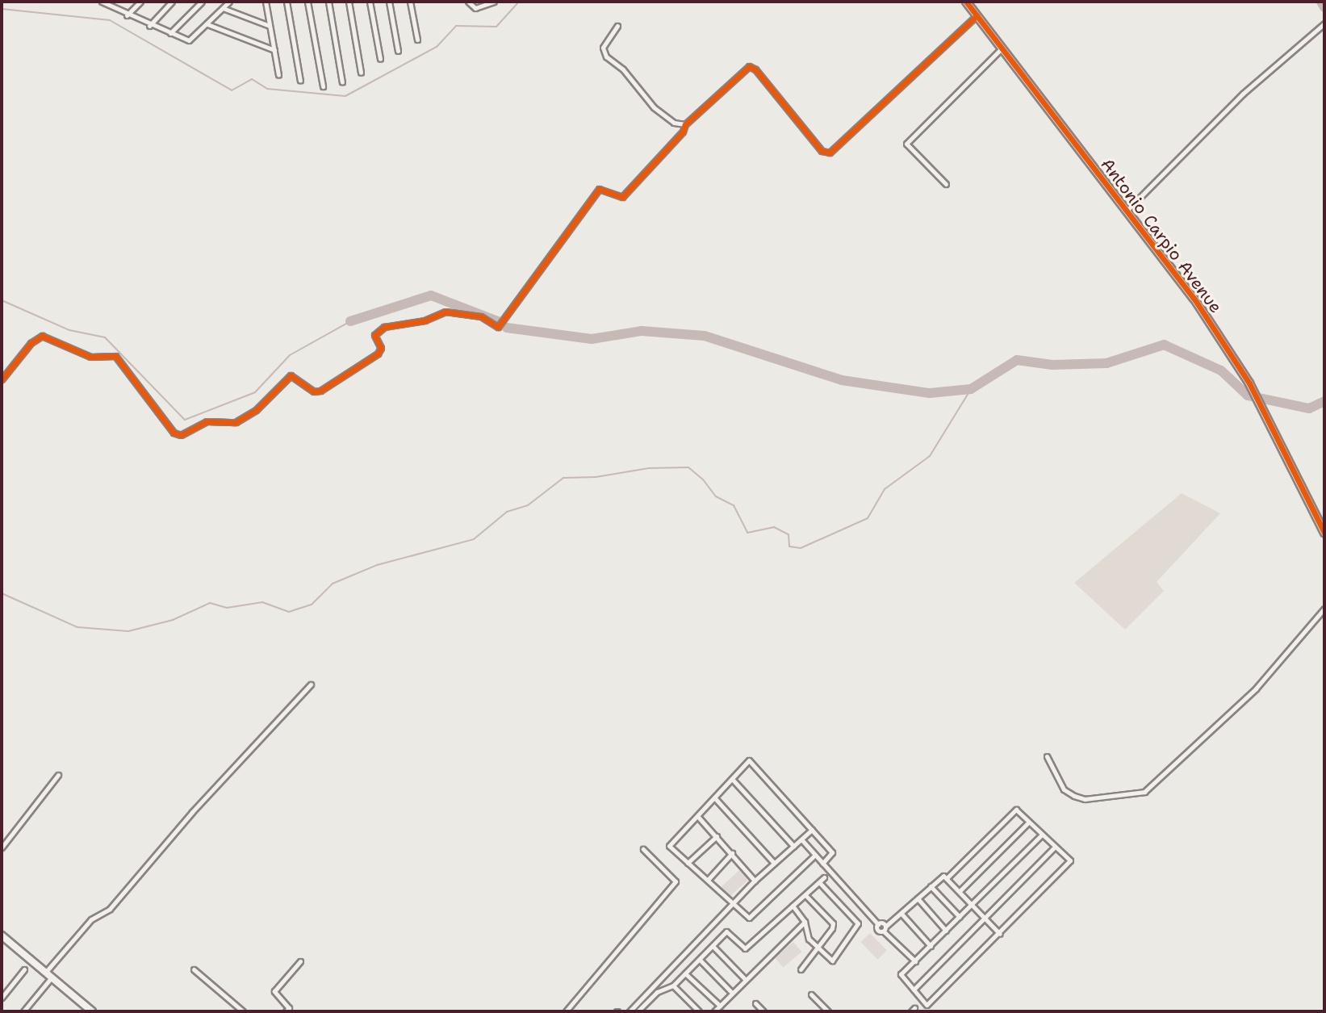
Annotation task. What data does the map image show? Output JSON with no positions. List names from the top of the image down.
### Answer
{
  "streets": {
    "street": ["Antonio Carpio Avenue"]
  }
}
